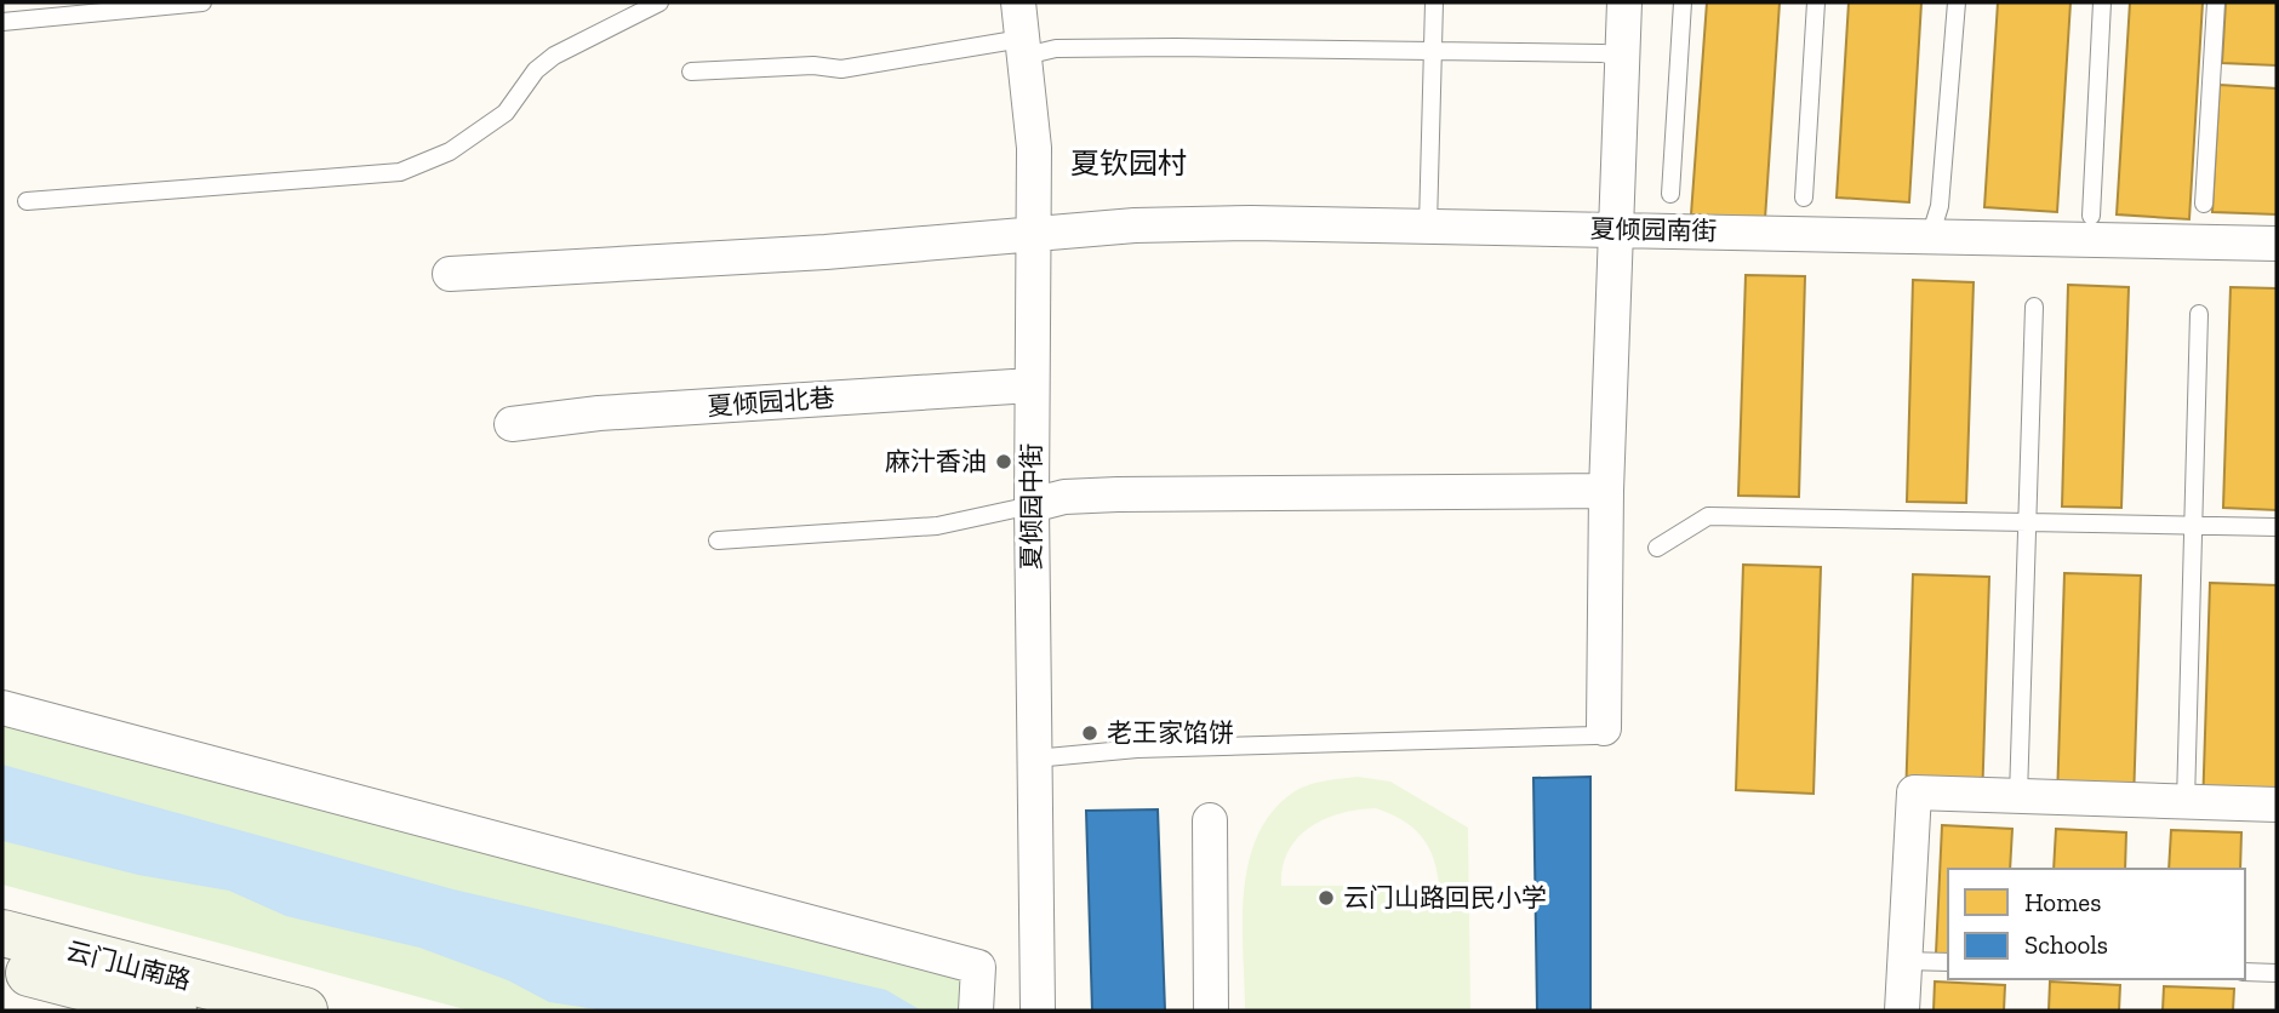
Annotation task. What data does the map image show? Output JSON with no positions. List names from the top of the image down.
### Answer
{
  "streets": {
    "main road": ["云门山南路"],
    "street": ["夏倾园南街", "夏倾园北巷", "夏倾园中街"]
  },
  "crossings": [
    ["夏倾园南街", "夏倾园中街"],
    ["夏倾园北巷", "夏倾园中街"]
  ],
  "districts": ["夏钦园村"],
  "places": ["麻汁香油", "老王家馅饼", "云门山路回民小学"],
  "legend": ["Homes", "Schools"]
}
